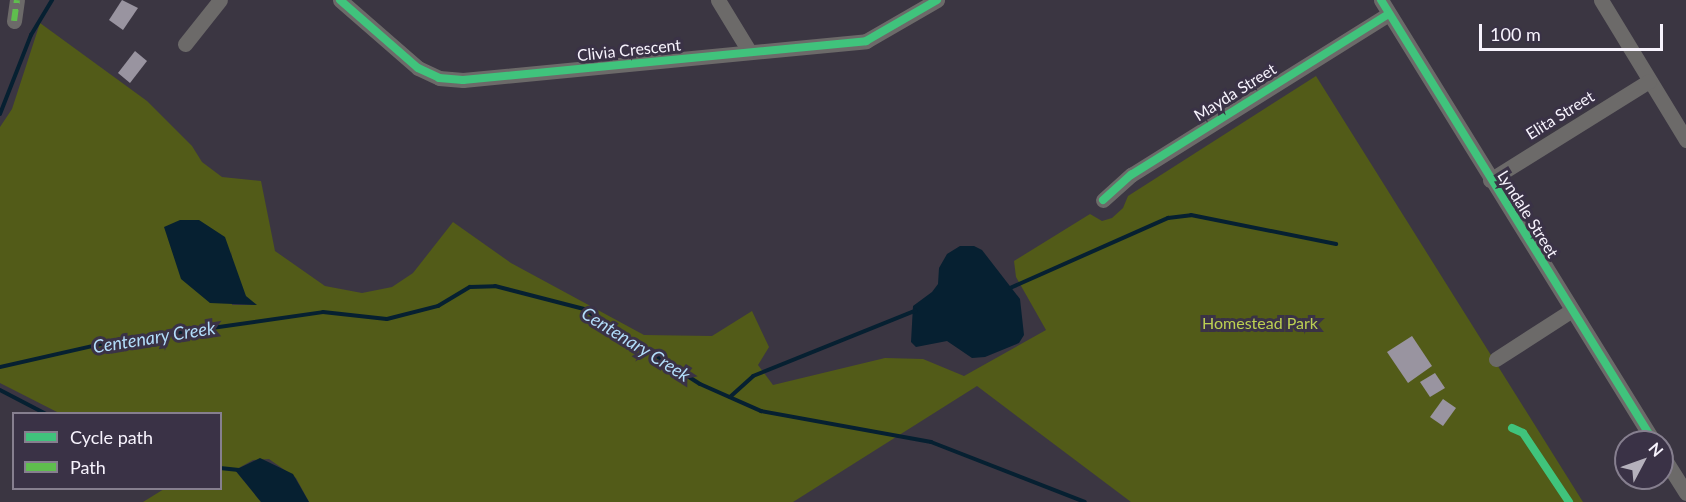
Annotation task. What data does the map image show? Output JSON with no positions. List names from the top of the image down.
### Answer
{
  "streets": {
    "street": [
      "Clivia Crescent",
      "Mayda Street",
      "Elita Street",
      "Lyndale Street"
    ]
  },
  "crossings": [
    ["Mayda Street", "Lyndale Street"],
    ["Elita Street", "Lyndale Street"]
  ],
  "water": ["Centenary Creek"],
  "parks": ["Homestead Park"],
  "legend": ["Cycle path", "Path"],
  "scale_bar": "100 m",
  "north": "top right"
}
